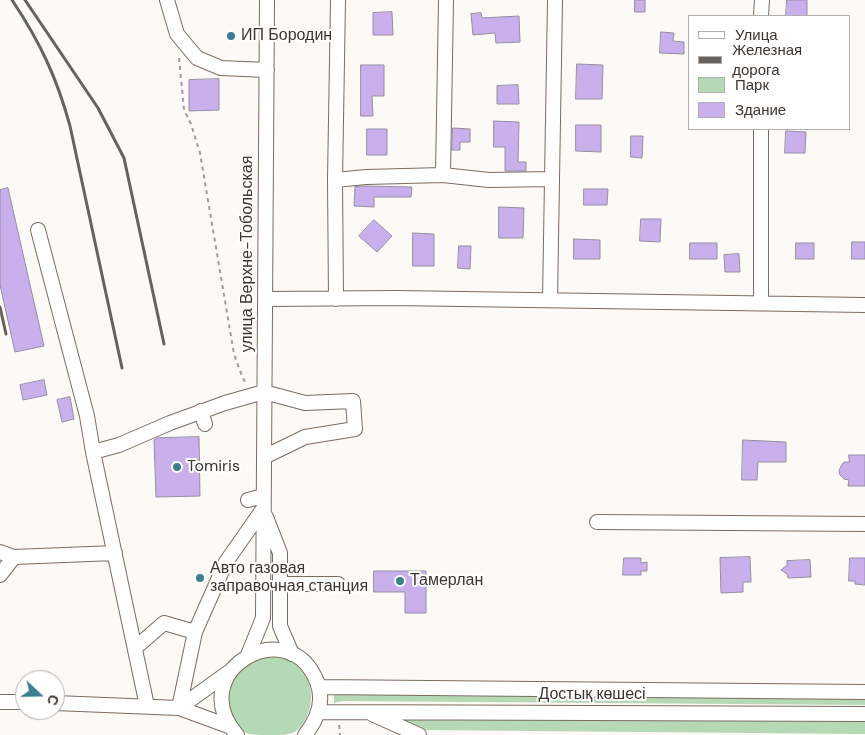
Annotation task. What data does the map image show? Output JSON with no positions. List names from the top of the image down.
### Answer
{
  "streets": {
    "street": ["улица Верхне-Тобольская", "Достық көшесі"]
  },
  "crossings": [
    ["улица Верхне-Тобольская", "Достық көшесі"]
  ],
  "places": [
    "ИП Бородин",
    "Tomiris",
    "Авто газовая заправочная станция",
    "Тамерлан"
  ],
  "legend": [
    "Улица",
    "Железная дорога",
    "Парк",
    "Здание"
  ],
  "north": "right"
}
